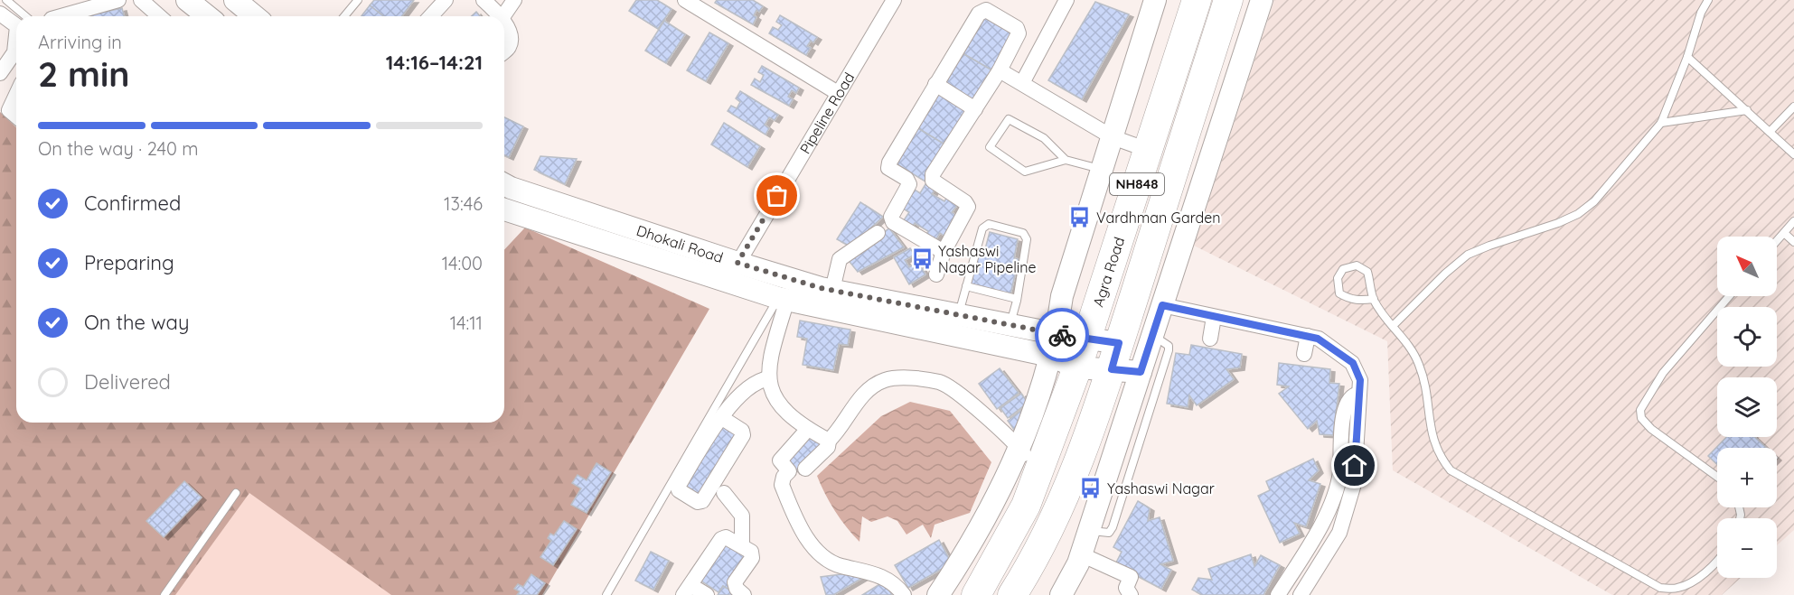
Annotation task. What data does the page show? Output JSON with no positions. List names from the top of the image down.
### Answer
{
  "streets": {
    "highway": ["NH848", "Agra Road"],
    "street": ["Pipeline Road", "Dhokali Road"]
  },
  "crossings": [
    ["Pipeline Road", "Dhokali Road"],
    ["NH848", "Dhokali Road"],
    ["Dhokali Road", "Agra Road"]
  ],
  "places": {
    "bus stop": ["Vardhman Garden", "Yashaswi Nagar Pipeline", "Yashaswi Nagar"]
  },
  "north": "top left",
  "page": {
    "heading": ["2 min", "Arriving in", "14:16–14:21"],
    "bar": "On the way · 240 m",
    "list": [
      ["Confirmed", "13:46"],
      ["Preparing", "14:00"],
      ["On the way", "14:11"],
      "Delivered"
    ],
    "map_buttons": ["+", "−"]
  }
}
